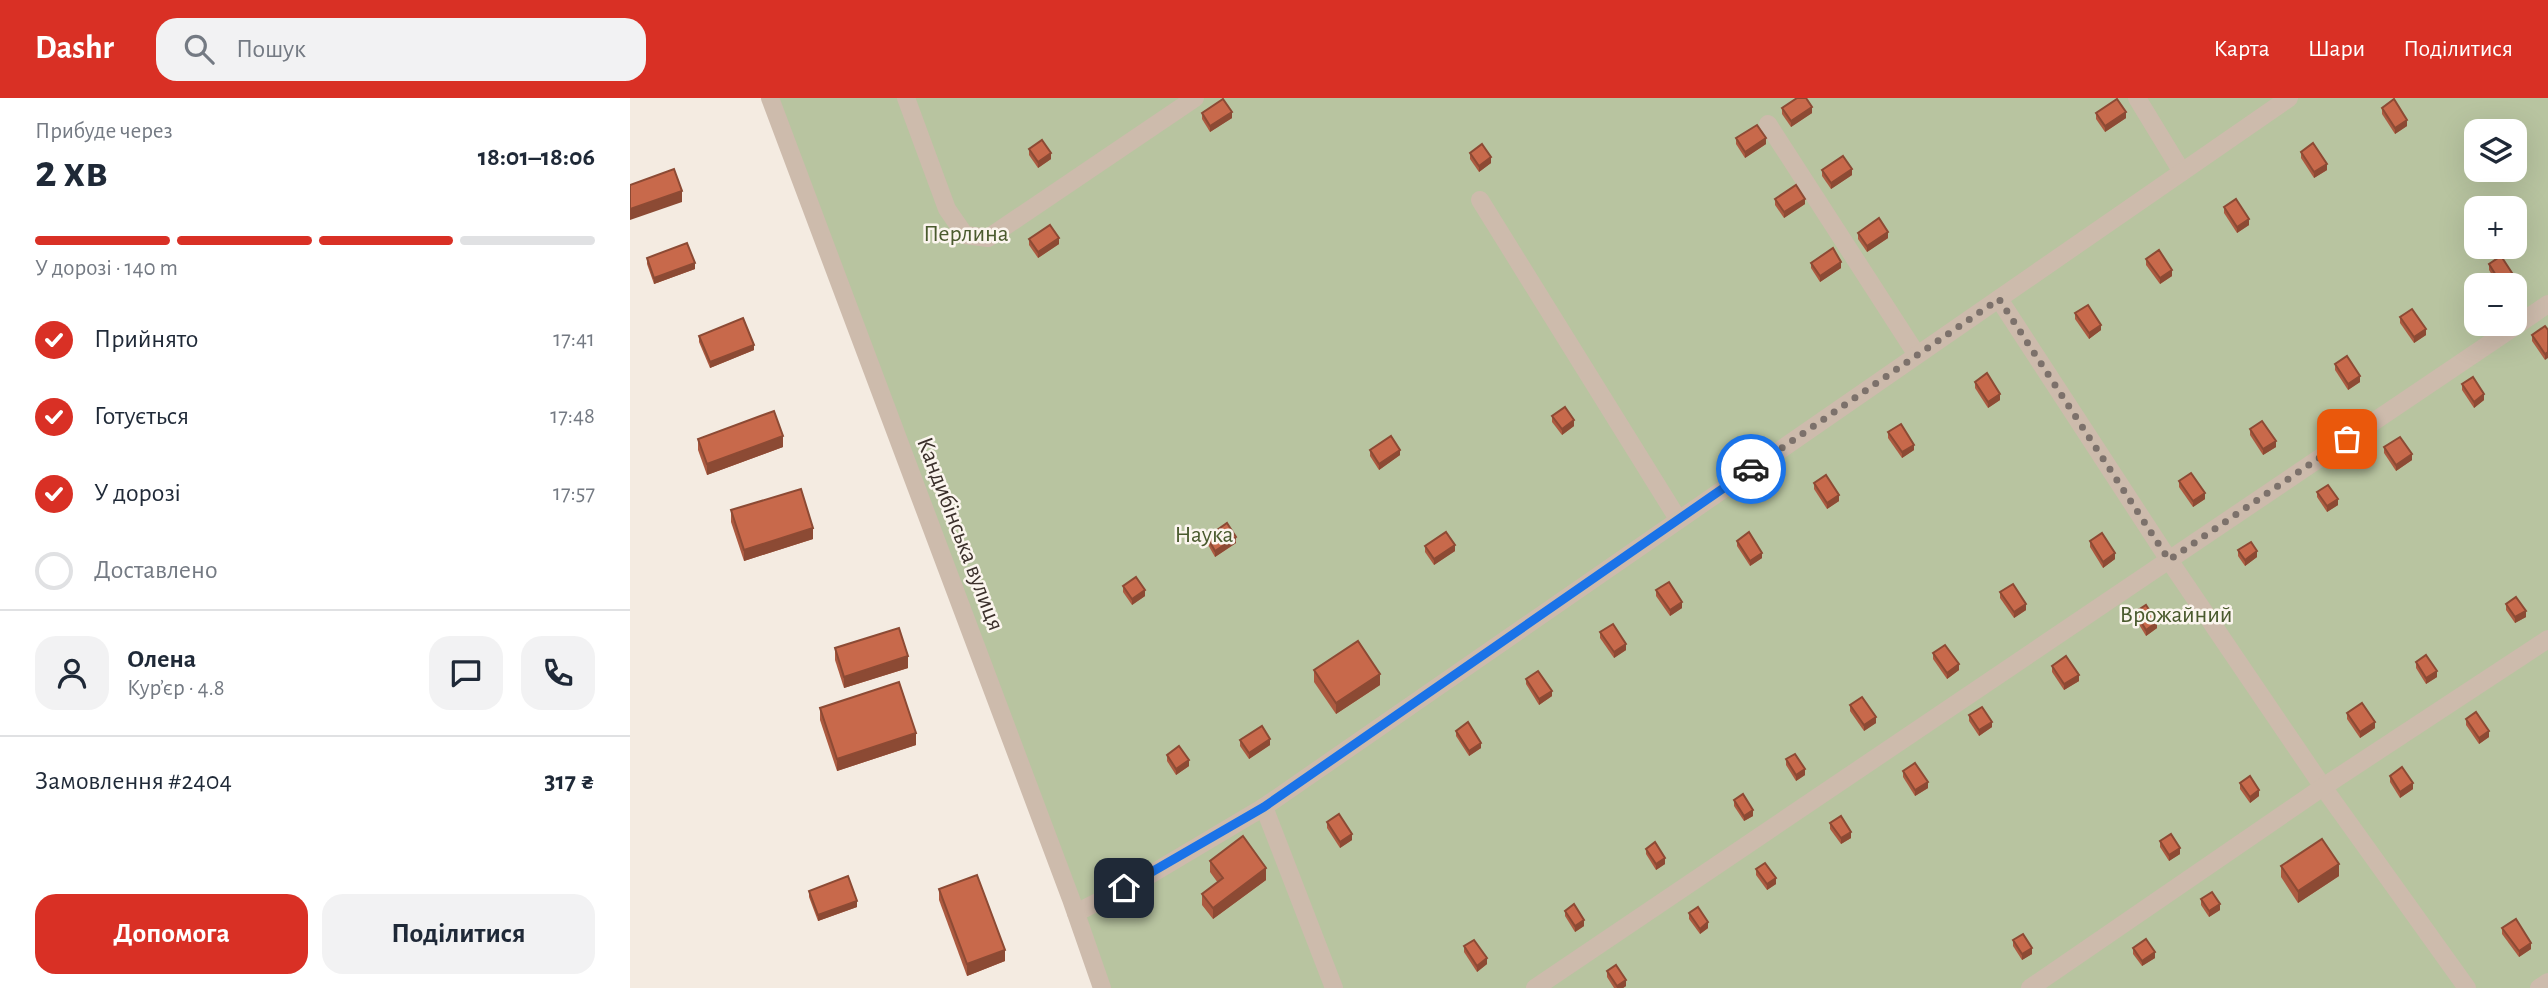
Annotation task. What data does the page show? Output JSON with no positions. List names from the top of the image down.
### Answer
{
  "streets": {
    "street": ["Кандибінська вулиця"]
  },
  "parks": ["Перлина", "Наука", "Врожайний"],
  "page": {
    "header": "Dashr",
    "search": "Пошук",
    "nav": ["Карта", "Шари", "Поділитися"],
    "heading": ["2 хв", "Прибуде через", "18:01–18:06"],
    "panel": [
      "Олена",
      "Кур’єр · 4.8",
      "Замовлення #2404",
      "317 ₴"
    ],
    "map_buttons": ["+", "−"],
    "bar": "У дорозі · 140 m",
    "list": [
      ["Прийнято", "17:41"],
      ["Готується", "17:48"],
      ["У дорозі", "17:57"],
      "Доставлено"
    ],
    "buttons": ["Допомога", "Поділитися"]
  }
}
